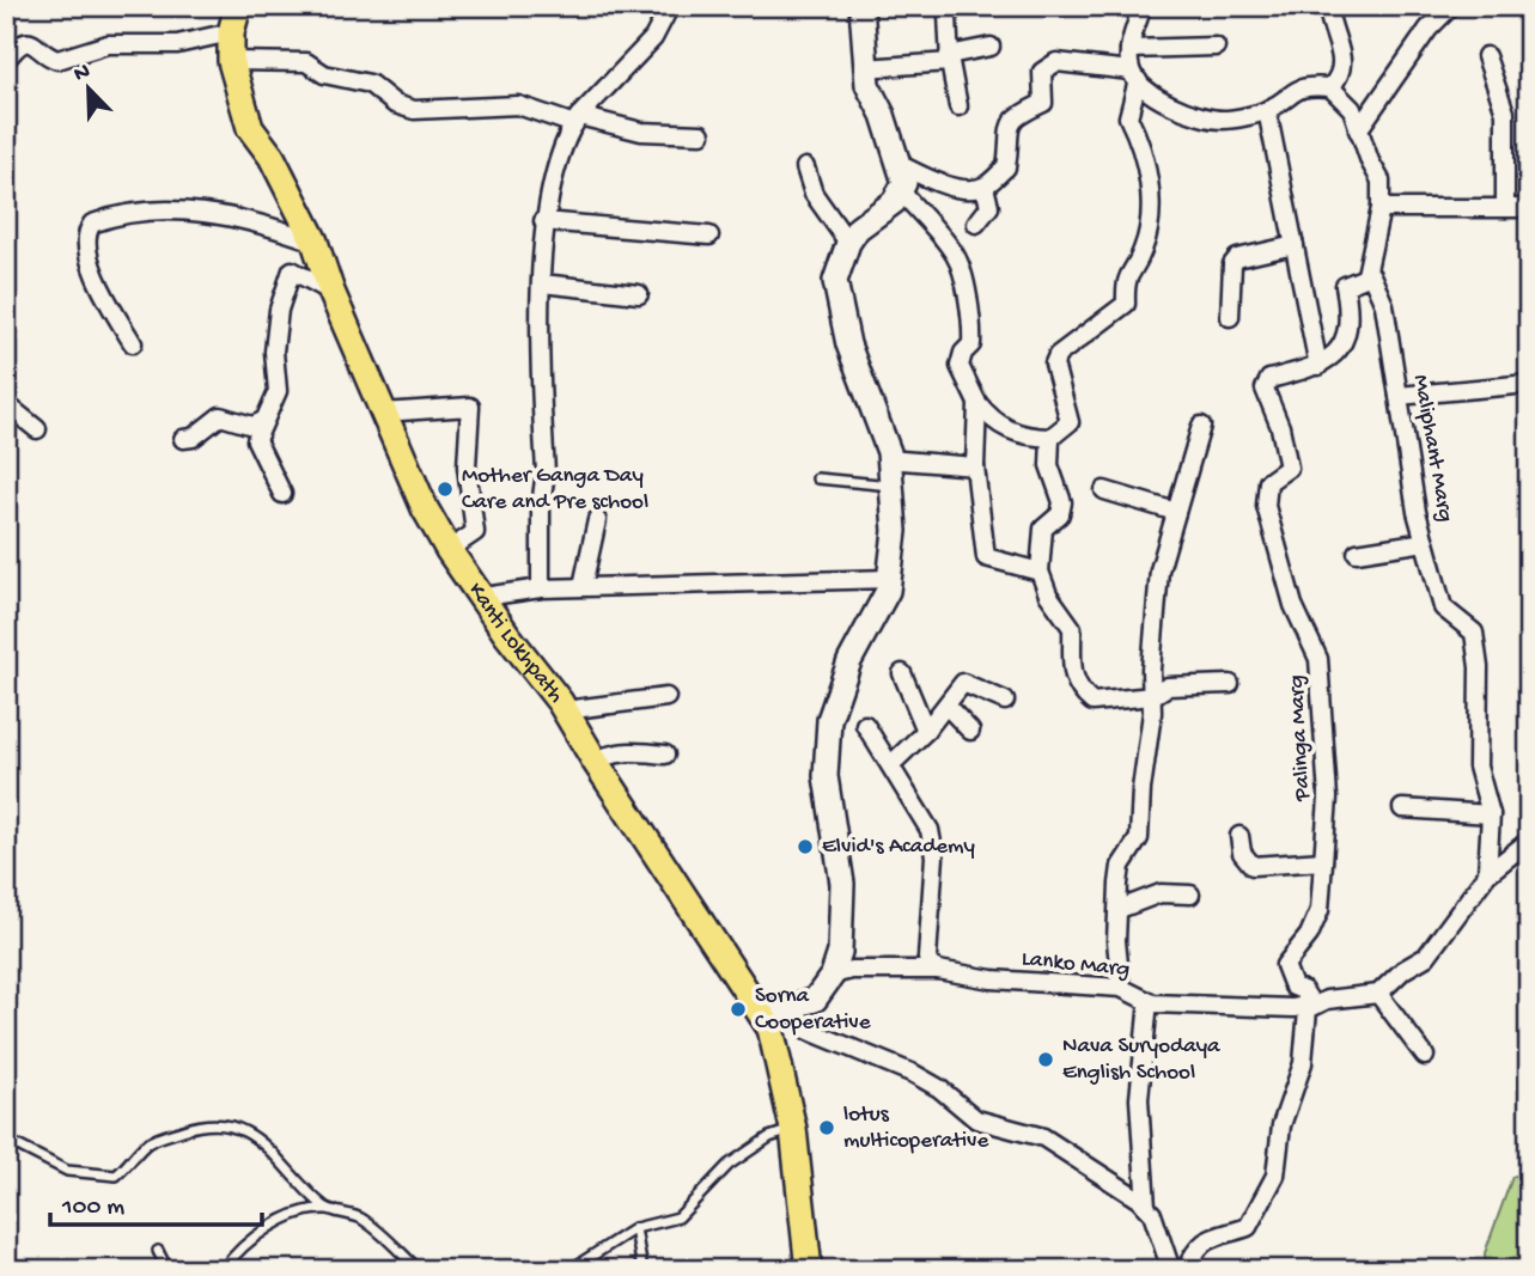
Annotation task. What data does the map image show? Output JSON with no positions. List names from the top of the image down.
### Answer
{
  "streets": {
    "main road": ["Kanti Lokhpath"],
    "street": ["Maliphant Marg", "Palinga Marg", "Lanko Marg"]
  },
  "crossings": [
    ["Palinga Marg", "Lanko Marg"]
  ],
  "places": [
    "Mother Ganga Day Care and Pre school",
    "Elvid's Academy",
    "Sorna Cooperative",
    "Nava Suryodaya English School",
    "lotus multicoperative"
  ],
  "scale_bar": "100 m",
  "north": "top left"
}
